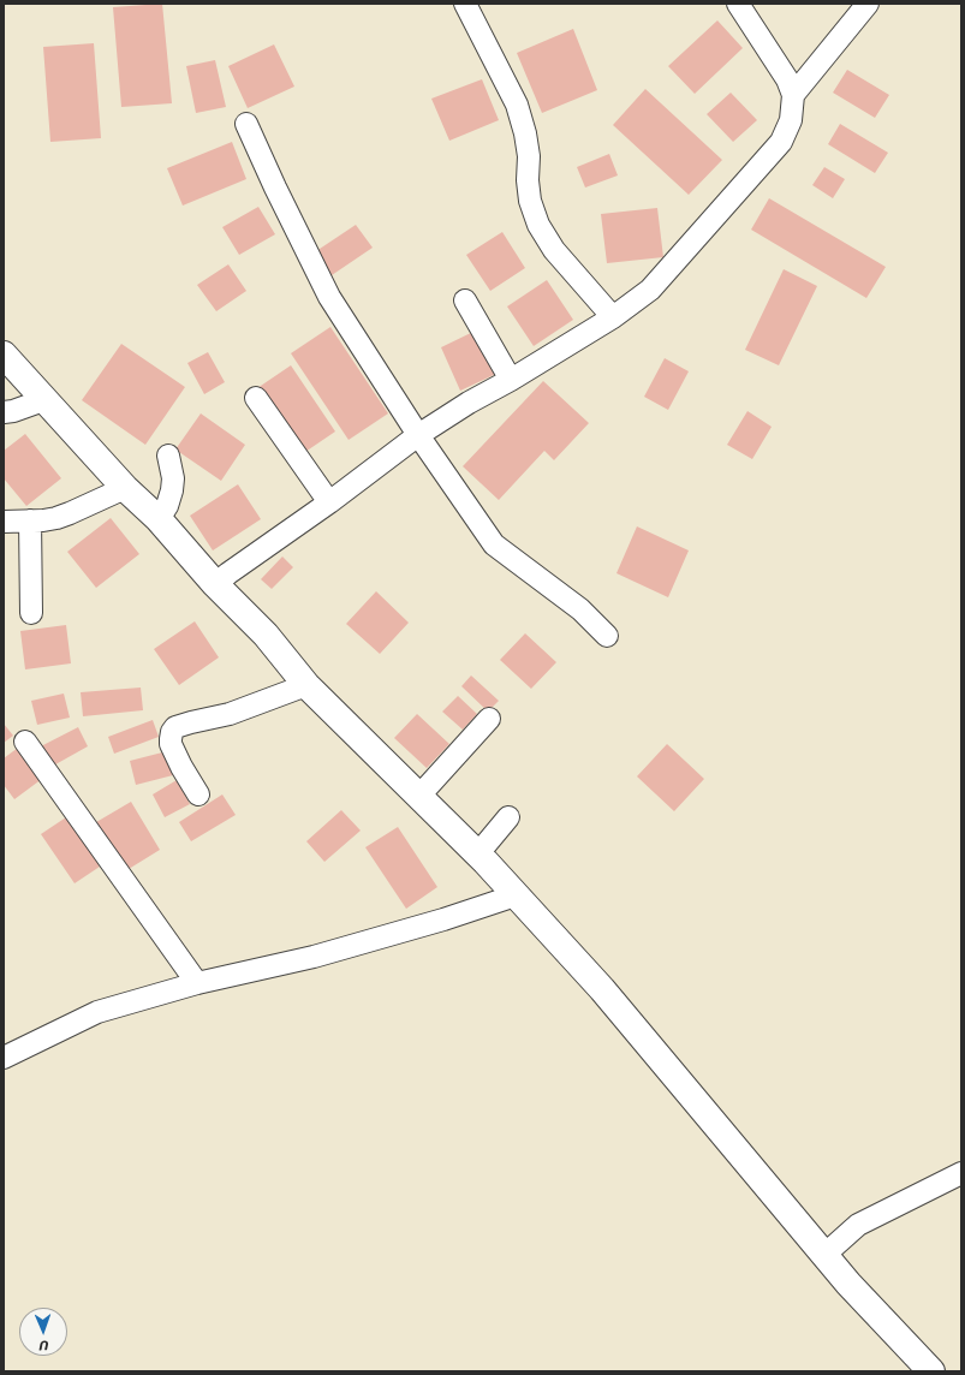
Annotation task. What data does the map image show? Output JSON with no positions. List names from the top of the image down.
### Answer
{
  "north": "bottom"
}
